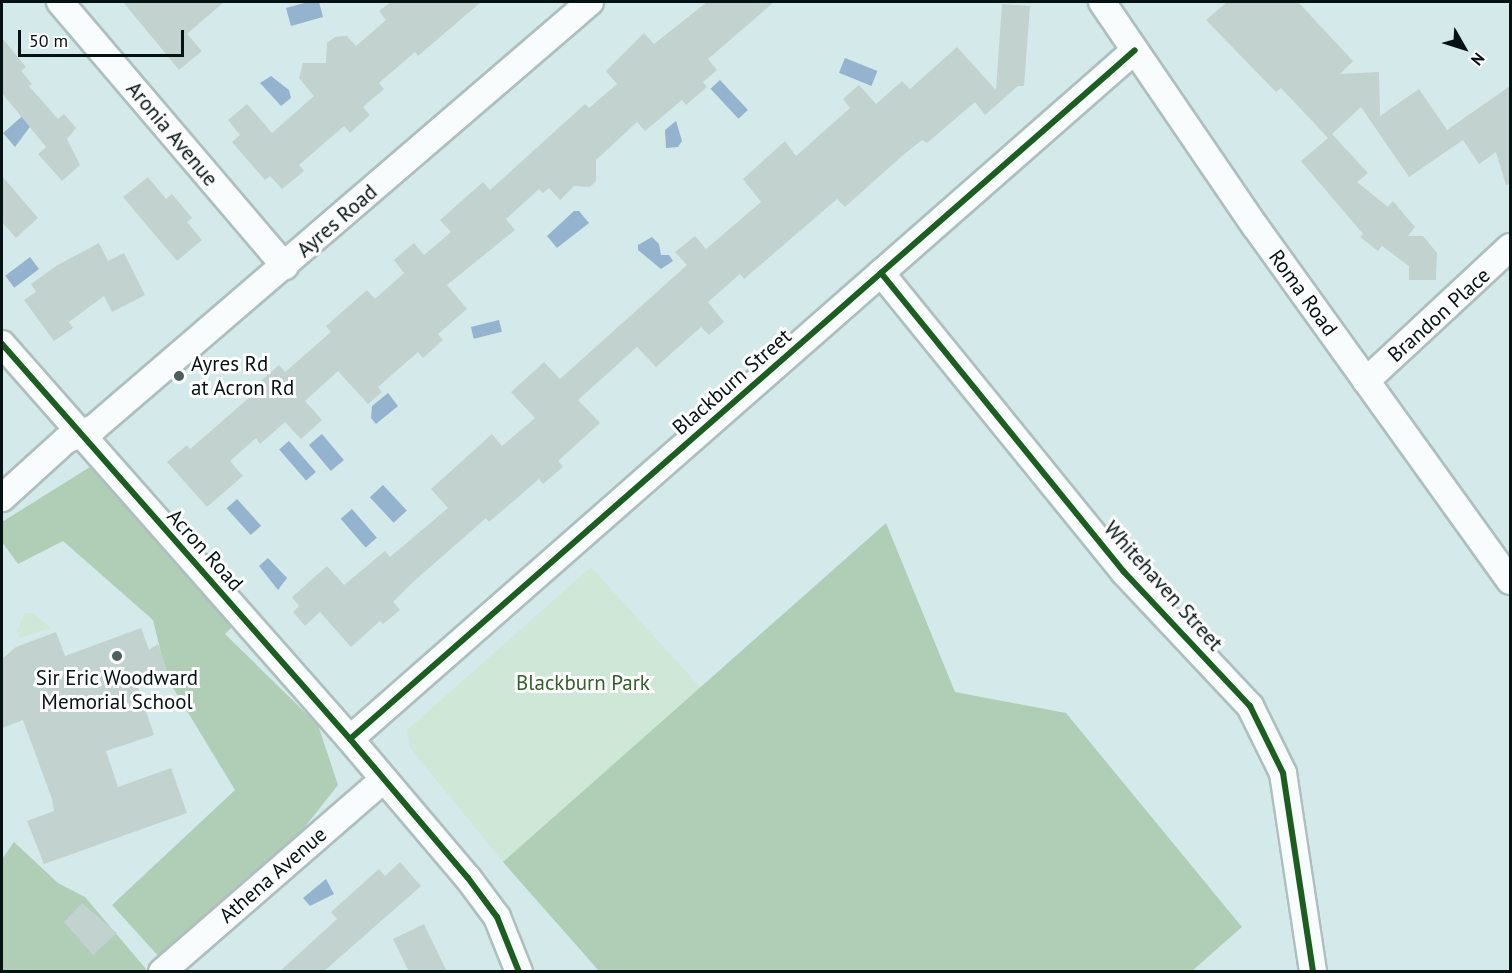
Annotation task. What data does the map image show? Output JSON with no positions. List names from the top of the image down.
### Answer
{
  "streets": {
    "street": [
      "Aronia Avenue",
      "Ayres Road",
      "Roma Road",
      "Brandon Place",
      "Blackburn Street",
      "Acron Road",
      "Whitehaven Street",
      "Athena Avenue"
    ]
  },
  "crossings": [
    ["Aronia Avenue", "Ayres Road"],
    ["Ayres Road", "Acron Road"],
    ["Roma Road", "Brandon Place"],
    ["Roma Road", "Blackburn Street"],
    ["Blackburn Street", "Acron Road"],
    ["Blackburn Street", "Whitehaven Street"],
    ["Acron Road", "Athena Avenue"]
  ],
  "parks": ["Blackburn Park"],
  "places": ["Ayres Rd at Acron Rd", "Sir Eric Woodward Memorial School"],
  "scale_bar": "50 m",
  "north": "bottom right"
}
